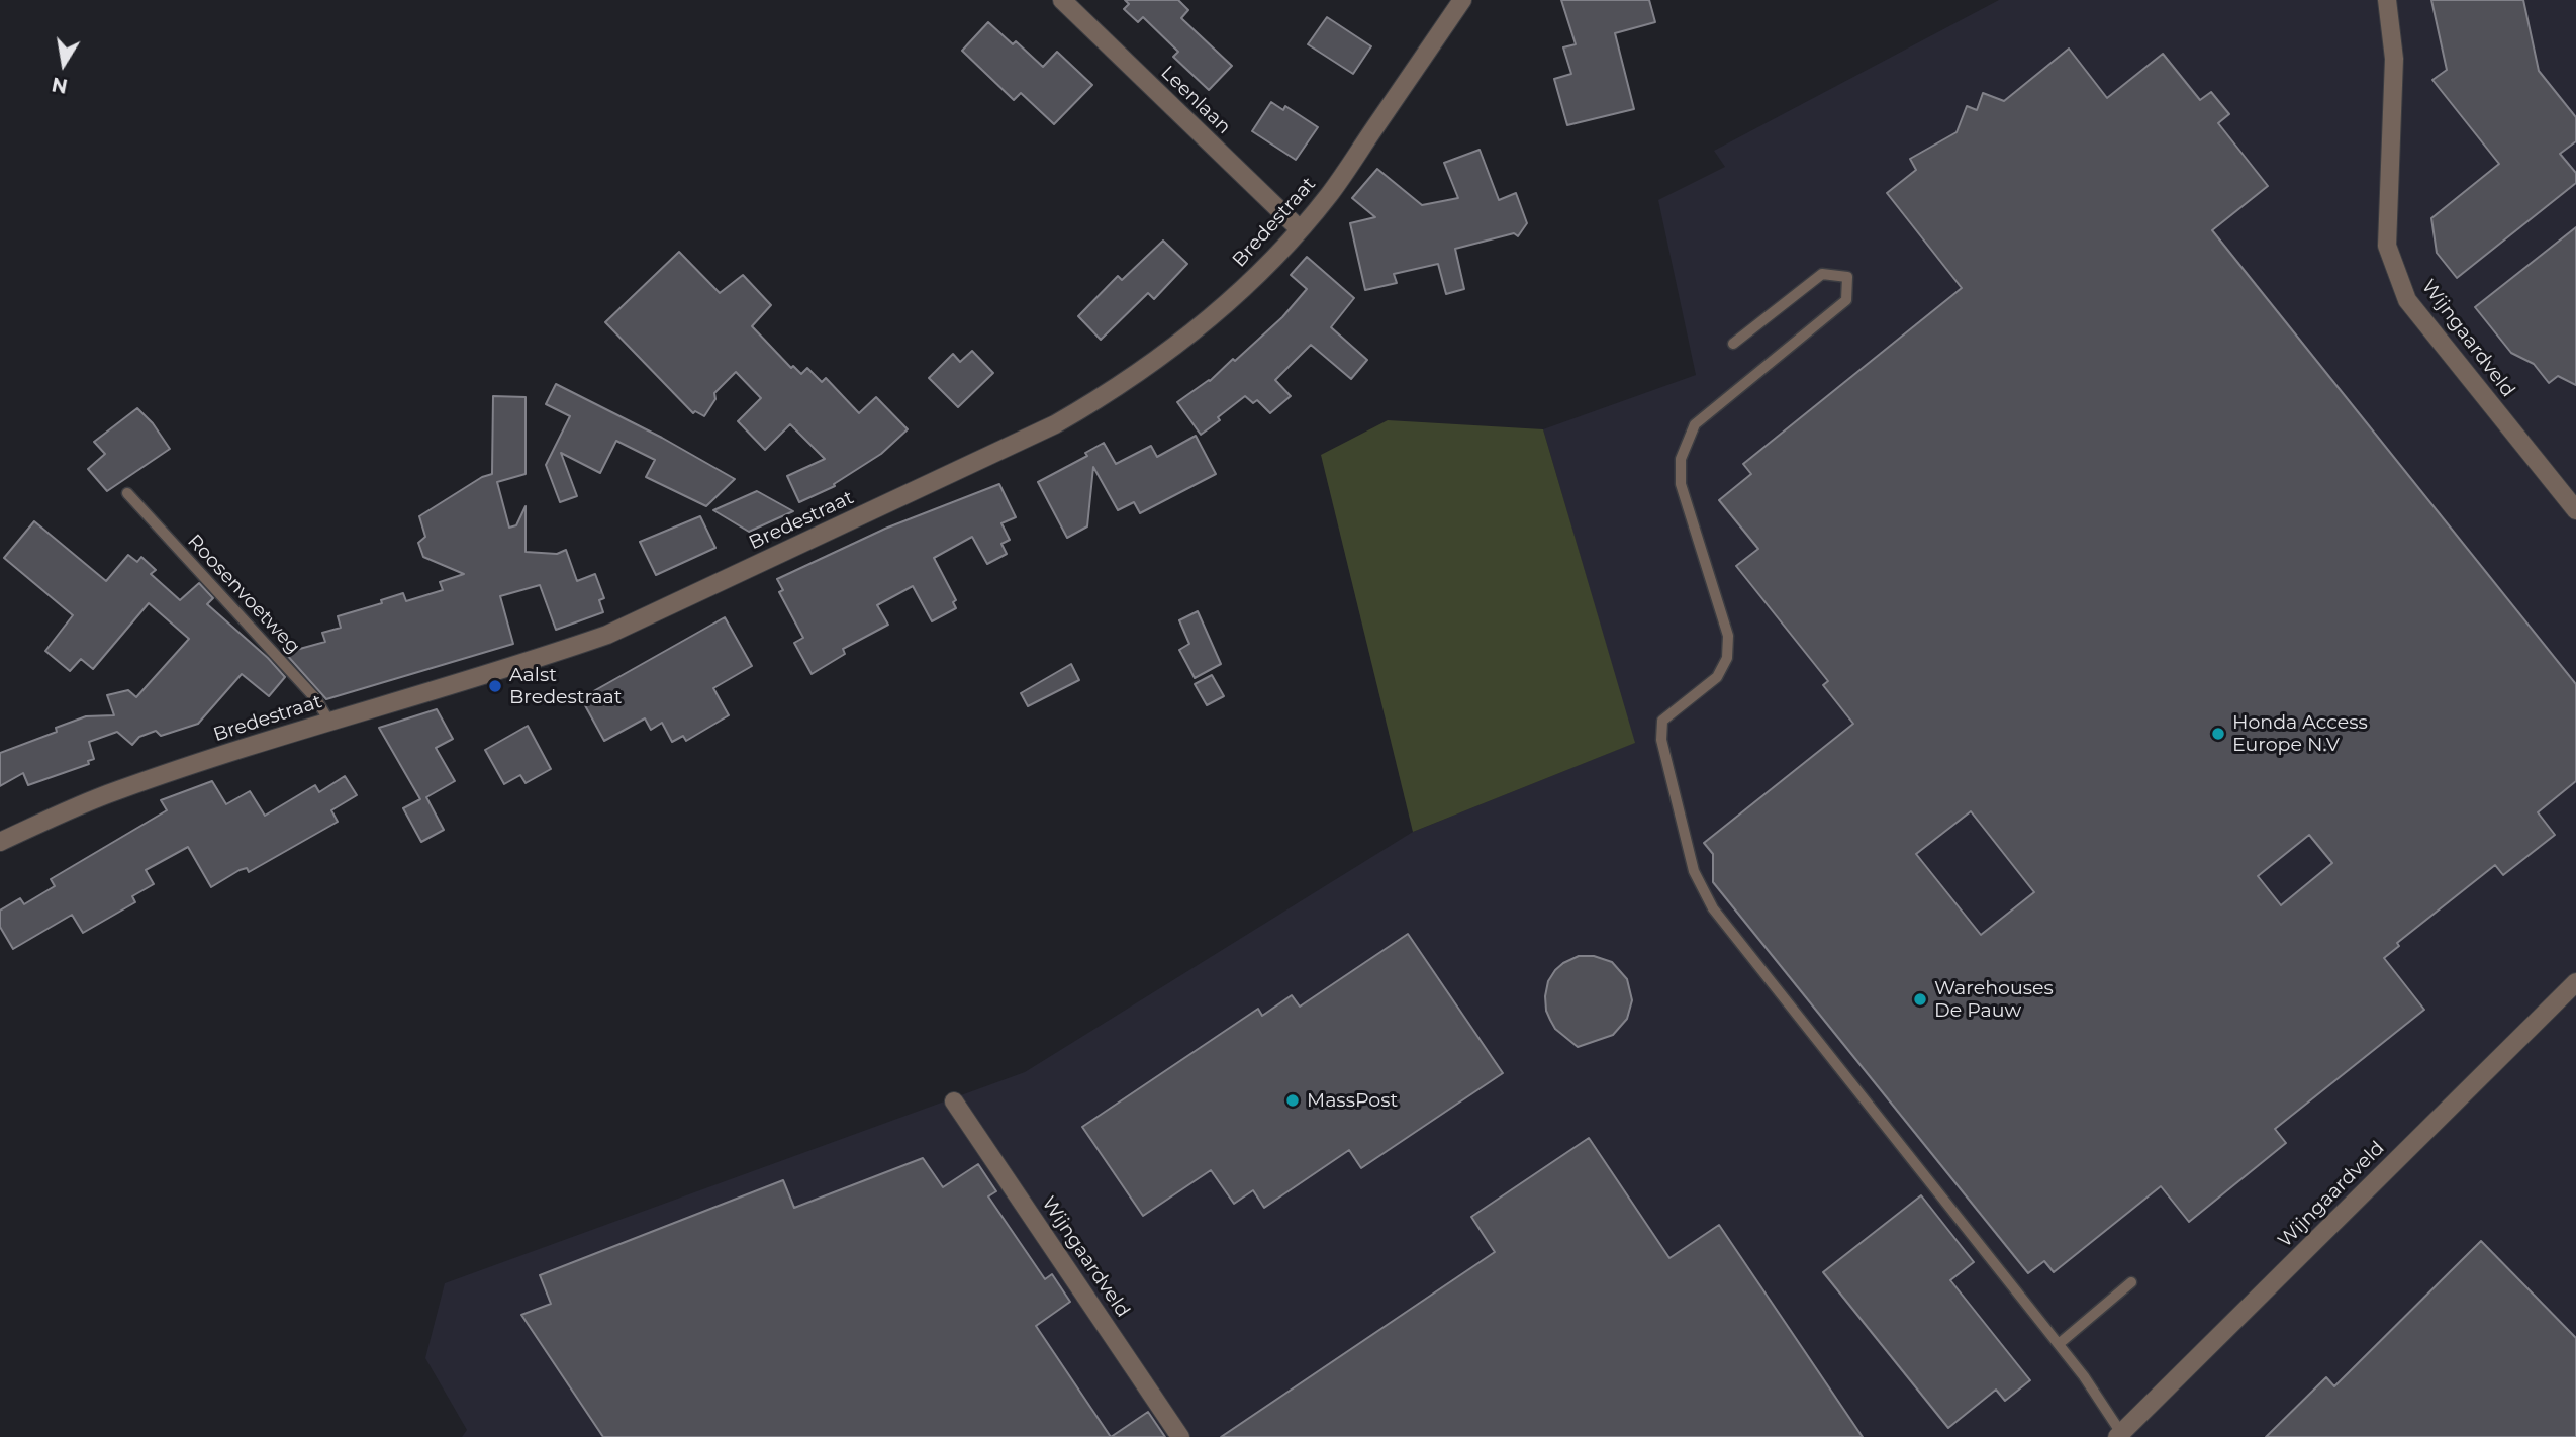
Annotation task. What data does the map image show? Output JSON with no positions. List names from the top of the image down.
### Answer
{
  "streets": {
    "street": ["Leenlaan", "Bredestraat", "Wijngaardveld"],
    "lane": ["Roosenvoetweg"]
  },
  "crossings": [
    ["Leenlaan", "Bredestraat"],
    ["Bredestraat", "Roosenvoetweg"]
  ],
  "places": [
    "Aalst Bredestraat",
    "Honda Access Europe N.V",
    "Warehouses De Pauw",
    "MassPost"
  ],
  "north": "bottom"
}
